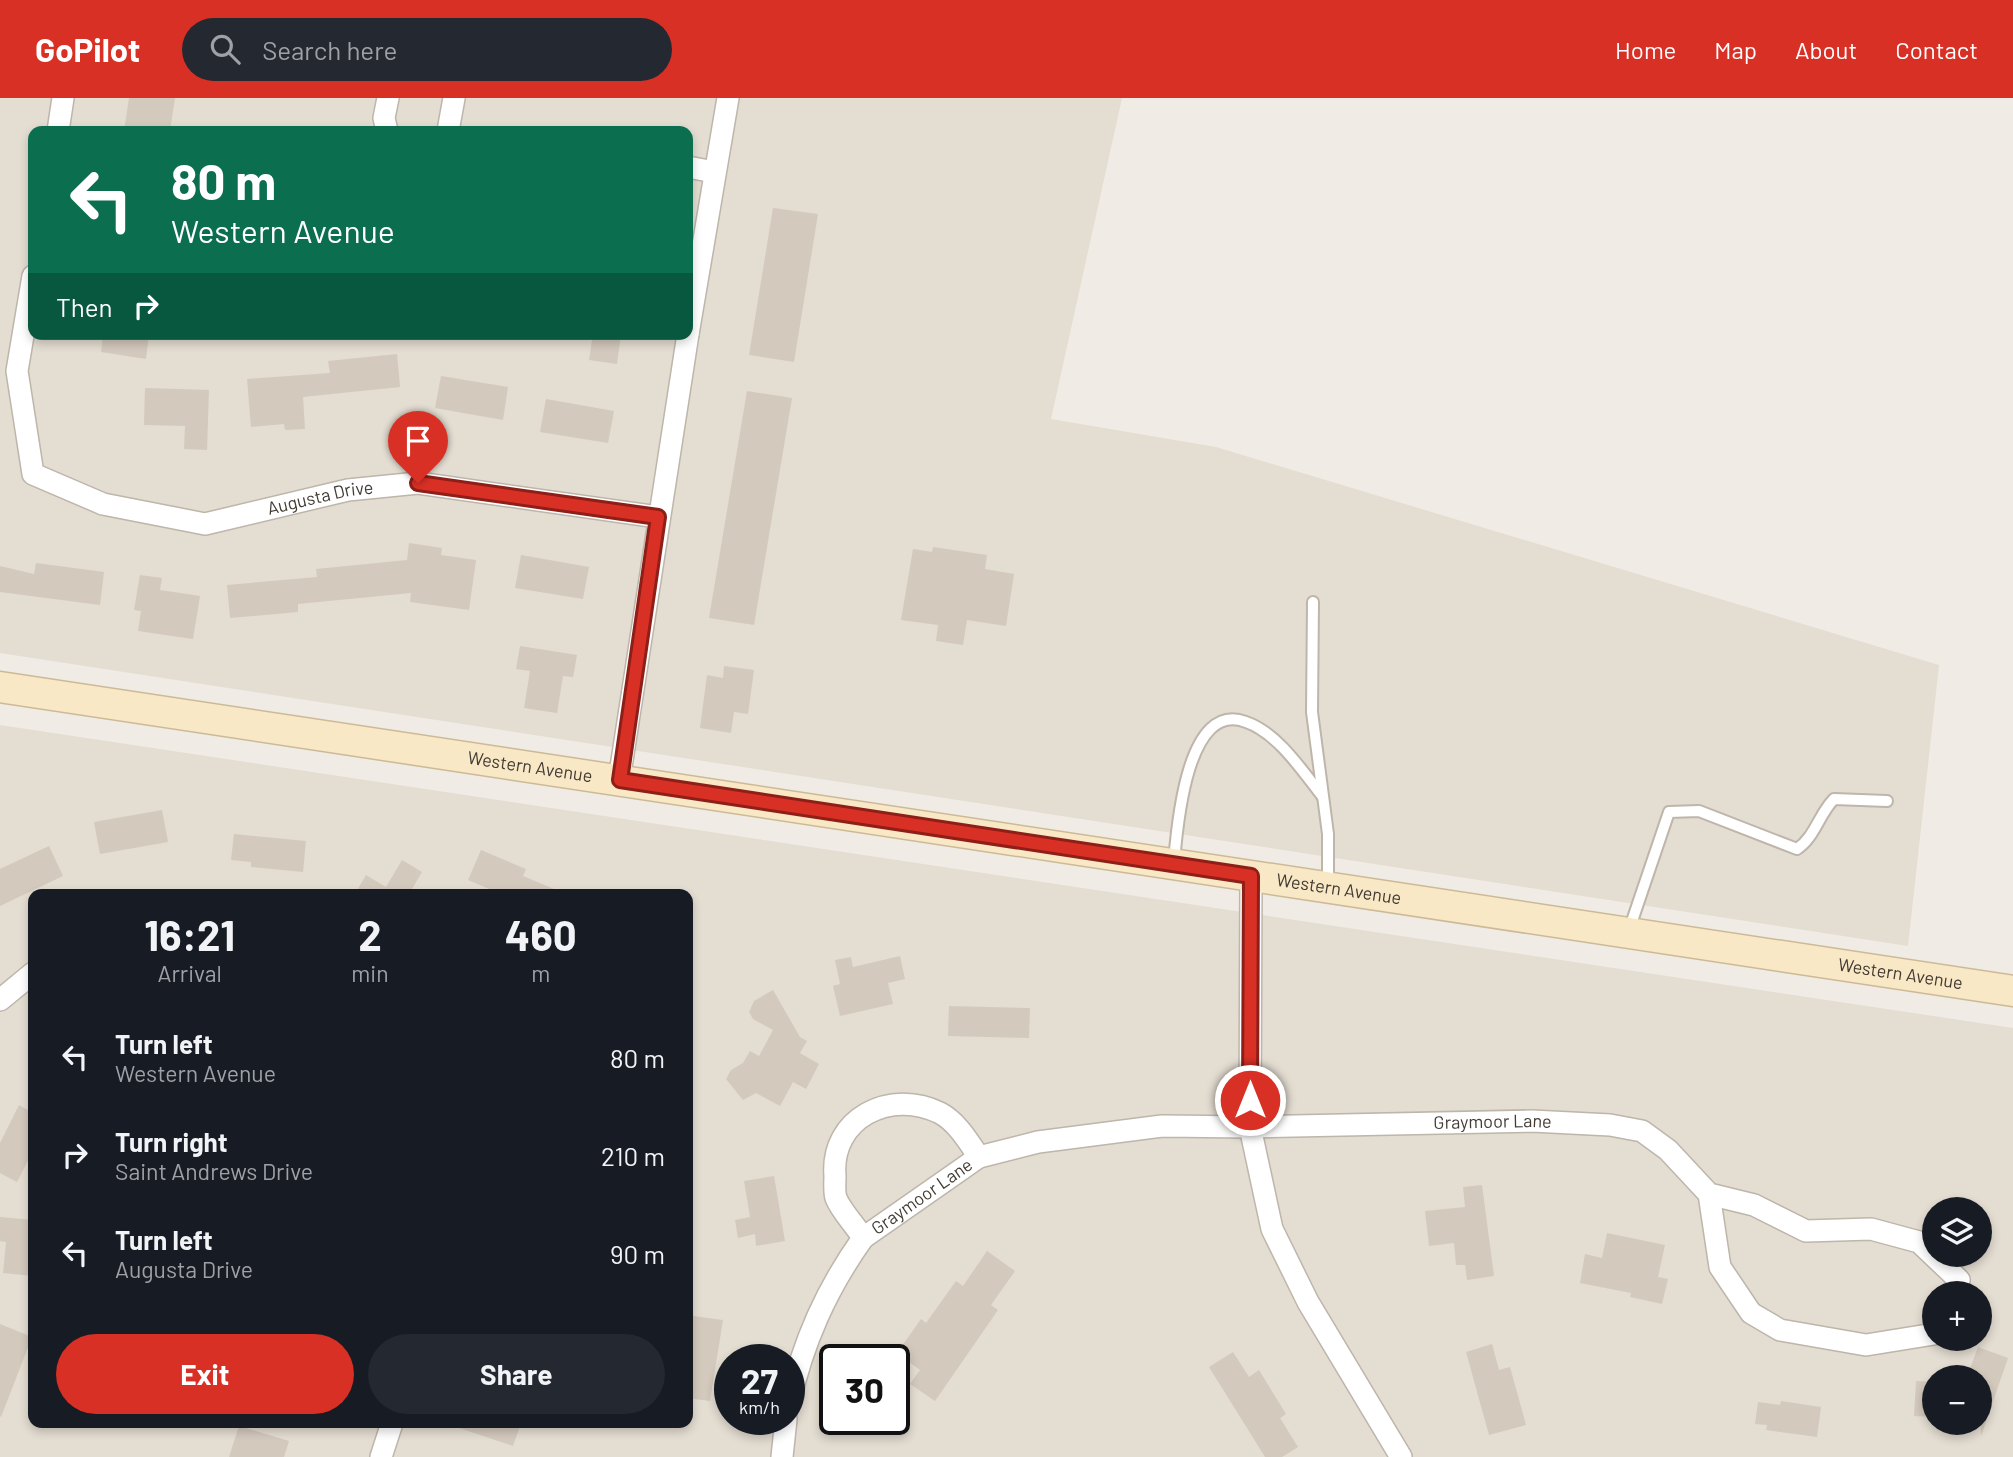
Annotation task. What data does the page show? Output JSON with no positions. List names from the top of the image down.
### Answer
{
  "streets": {
    "main road": ["Western Avenue"],
    "street": ["Augusta Drive", "Graymoor Lane"]
  },
  "page": {
    "header": "GoPilot",
    "search": "Search here",
    "nav": [
      "Home",
      "Map",
      "About",
      "Contact"
    ],
    "turn": ["80 m", "Western Avenue"],
    "then": "Then",
    "eta": [
      "16:21",
      "Arrival",
      "2",
      "min",
      "460",
      "m"
    ],
    "list": [
      {
        "name": "Turn left",
        "note": "Western Avenue",
        "value": "80 m"
      },
      {
        "name": "Turn right",
        "note": "Saint Andrews Drive",
        "value": "210 m"
      },
      {
        "name": "Turn left",
        "note": "Augusta Drive",
        "value": "90 m"
      }
    ],
    "map_buttons": ["+", "−"],
    "buttons": ["Exit", "Share"],
    "speed": "27 km/h",
    "limit": "30"
  }
}
